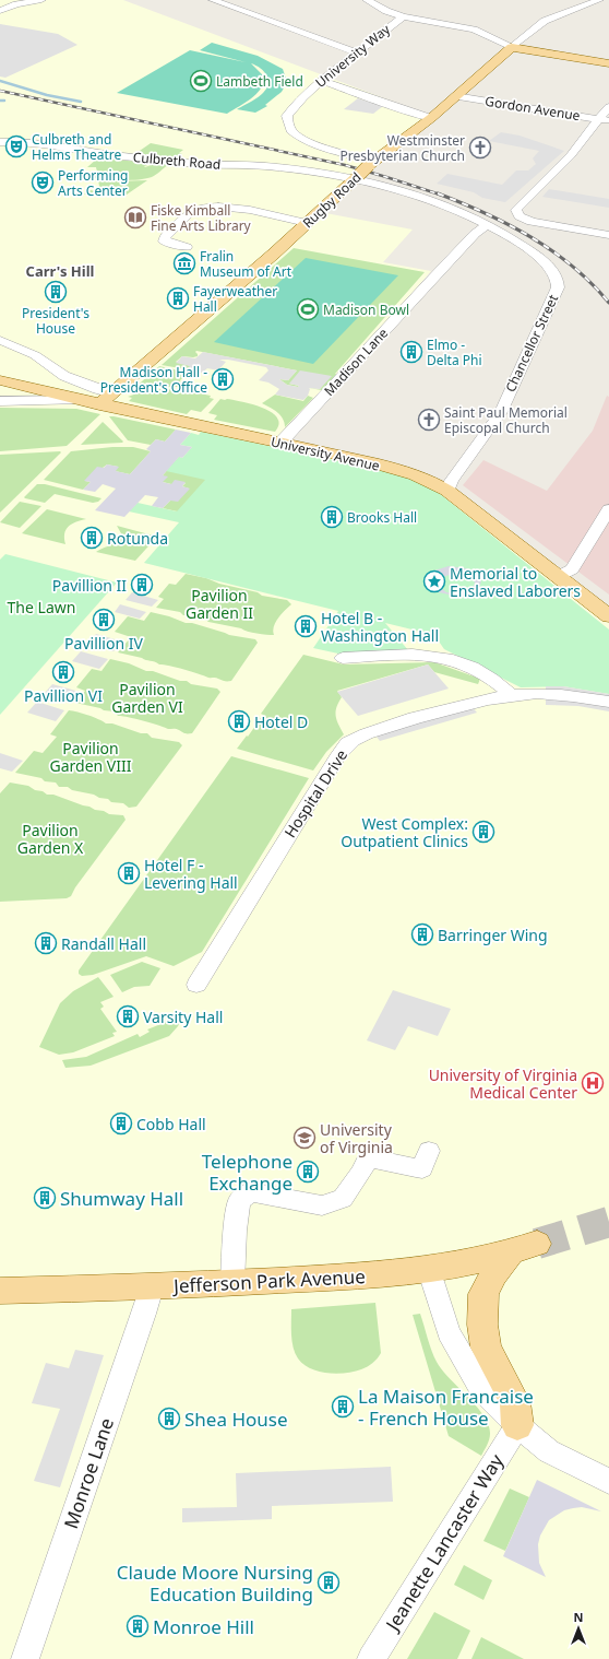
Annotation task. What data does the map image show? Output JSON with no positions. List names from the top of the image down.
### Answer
{
  "streets": {
    "main road": ["Rugby Road", "University Avenue", "Jefferson Park Avenue"],
    "street": [
      "University Way",
      "Gordon Avenue",
      "Culbreth Road",
      "Chancellor Street",
      "Madison Lane",
      "Hospital Drive",
      "Monroe Lane",
      "Jeanette Lancaster Way"
    ]
  },
  "crossings": [
    ["University Way", "Culbreth Road"],
    ["University Way", "Rugby Road"],
    ["University Way", "Chancellor Street"],
    ["Gordon Avenue", "Rugby Road"],
    ["Culbreth Road", "Rugby Road"],
    ["Culbreth Road", "Chancellor Street"],
    ["Rugby Road", "Chancellor Street"],
    ["Rugby Road", "University Avenue"],
    ["Chancellor Street", "Madison Lane"],
    ["Chancellor Street", "University Avenue"],
    ["Madison Lane", "University Avenue"],
    ["Jefferson Park Avenue", "Monroe Lane"],
    ["Jefferson Park Avenue", "Jeanette Lancaster Way"]
  ],
  "districts": ["Carr's Hill"],
  "parks": [
    "Pavilion Garden II",
    "The Lawn",
    "Pavilion Garden VI",
    "Pavilion Garden VIII",
    "Pavilion Garden X"
  ],
  "places": {
    "sports": ["Lambeth Field", "Madison Bowl"],
    "theatre": ["Culbreth and Helms Theatre", "Performing Arts Center"],
    "church": ["Westminster Presbyterian Church", "Saint Paul Memorial Episcopal Church"],
    "library": ["Fiske Kimball Fine Arts Library"],
    "museum": ["Fralin Museum of Art"],
    "building": [
      "President's House",
      "Fayerweather Hall",
      "Elmo - Delta Phi",
      "Madison Hall - President's Office",
      "Brooks Hall",
      "Rotunda",
      "Pavillion II",
      "Pavillion IV",
      "Hotel B - Washington Hall",
      "Pavillion VI",
      "Hotel D",
      "West Complex: Outpatient Clinics",
      "Hotel F - Levering Hall",
      "Barringer Wing",
      "Randall Hall",
      "Varsity Hall",
      "Cobb Hall",
      "Telephone Exchange",
      "Shumway Hall",
      "La Maison Francaise - French House",
      "Shea House",
      "Claude Moore Nursing Education Building",
      "Monroe Hill"
    ],
    "place": ["Memorial to Enslaved Laborers"],
    "hospital": ["University of Virginia Medical Center"],
    "school or university": ["University of Virginia"]
  },
  "north": "top"
}
